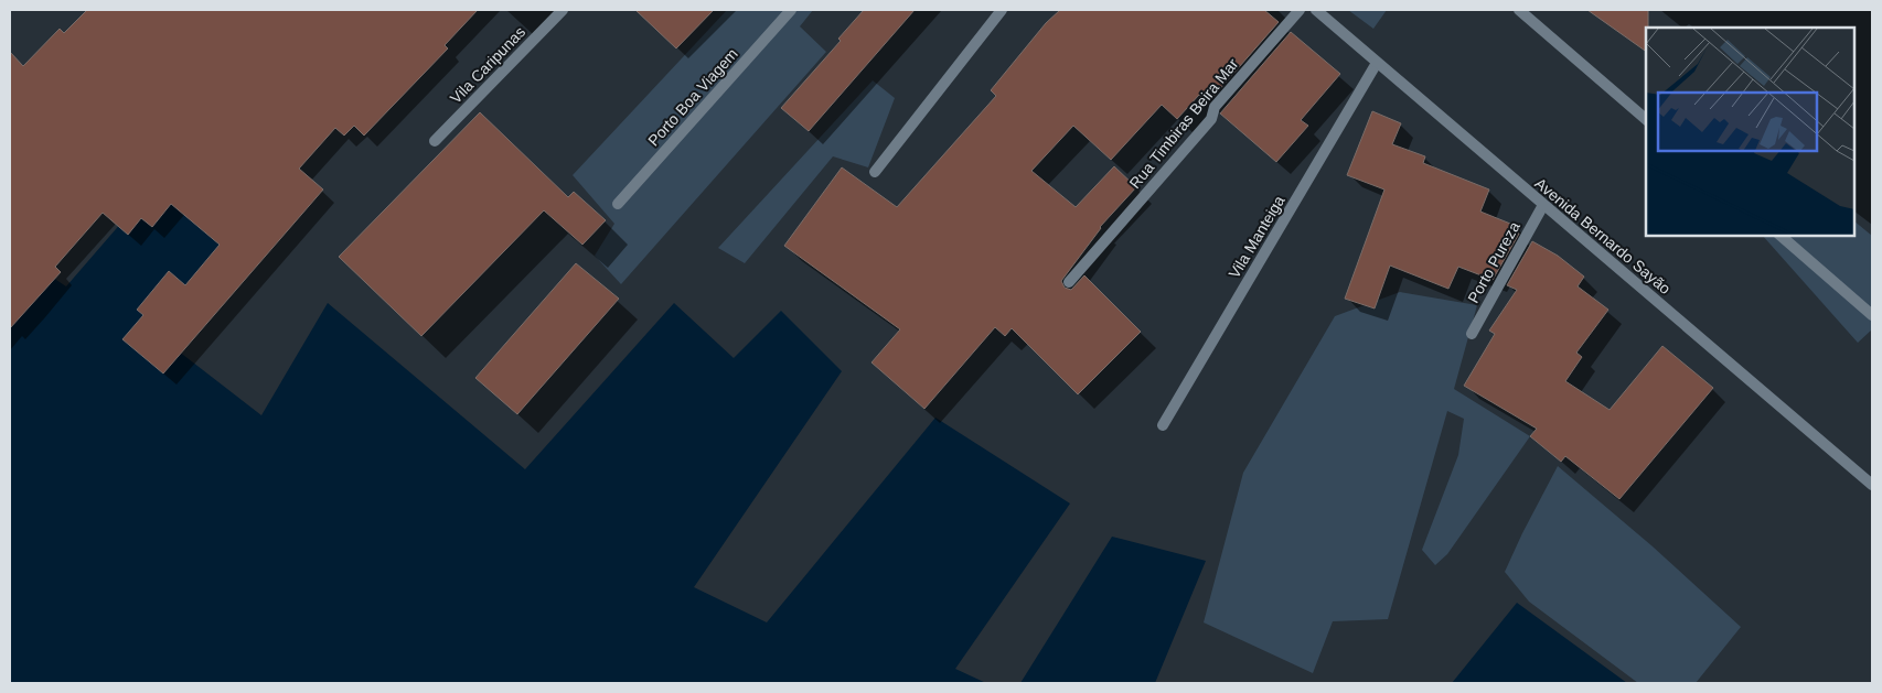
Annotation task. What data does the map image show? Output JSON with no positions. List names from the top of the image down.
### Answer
{
  "streets": {
    "street": [
      "Vila Caripunas",
      "Porto Boa Viagem",
      "Rua Timbiras Beira Mar",
      "Avenida Bernardo Sayão",
      "Vila Manteiga",
      "Porto Pureza"
    ]
  },
  "crossings": [
    ["Avenida Bernardo Sayão", "Vila Manteiga"],
    ["Avenida Bernardo Sayão", "Porto Pureza"]
  ]
}
